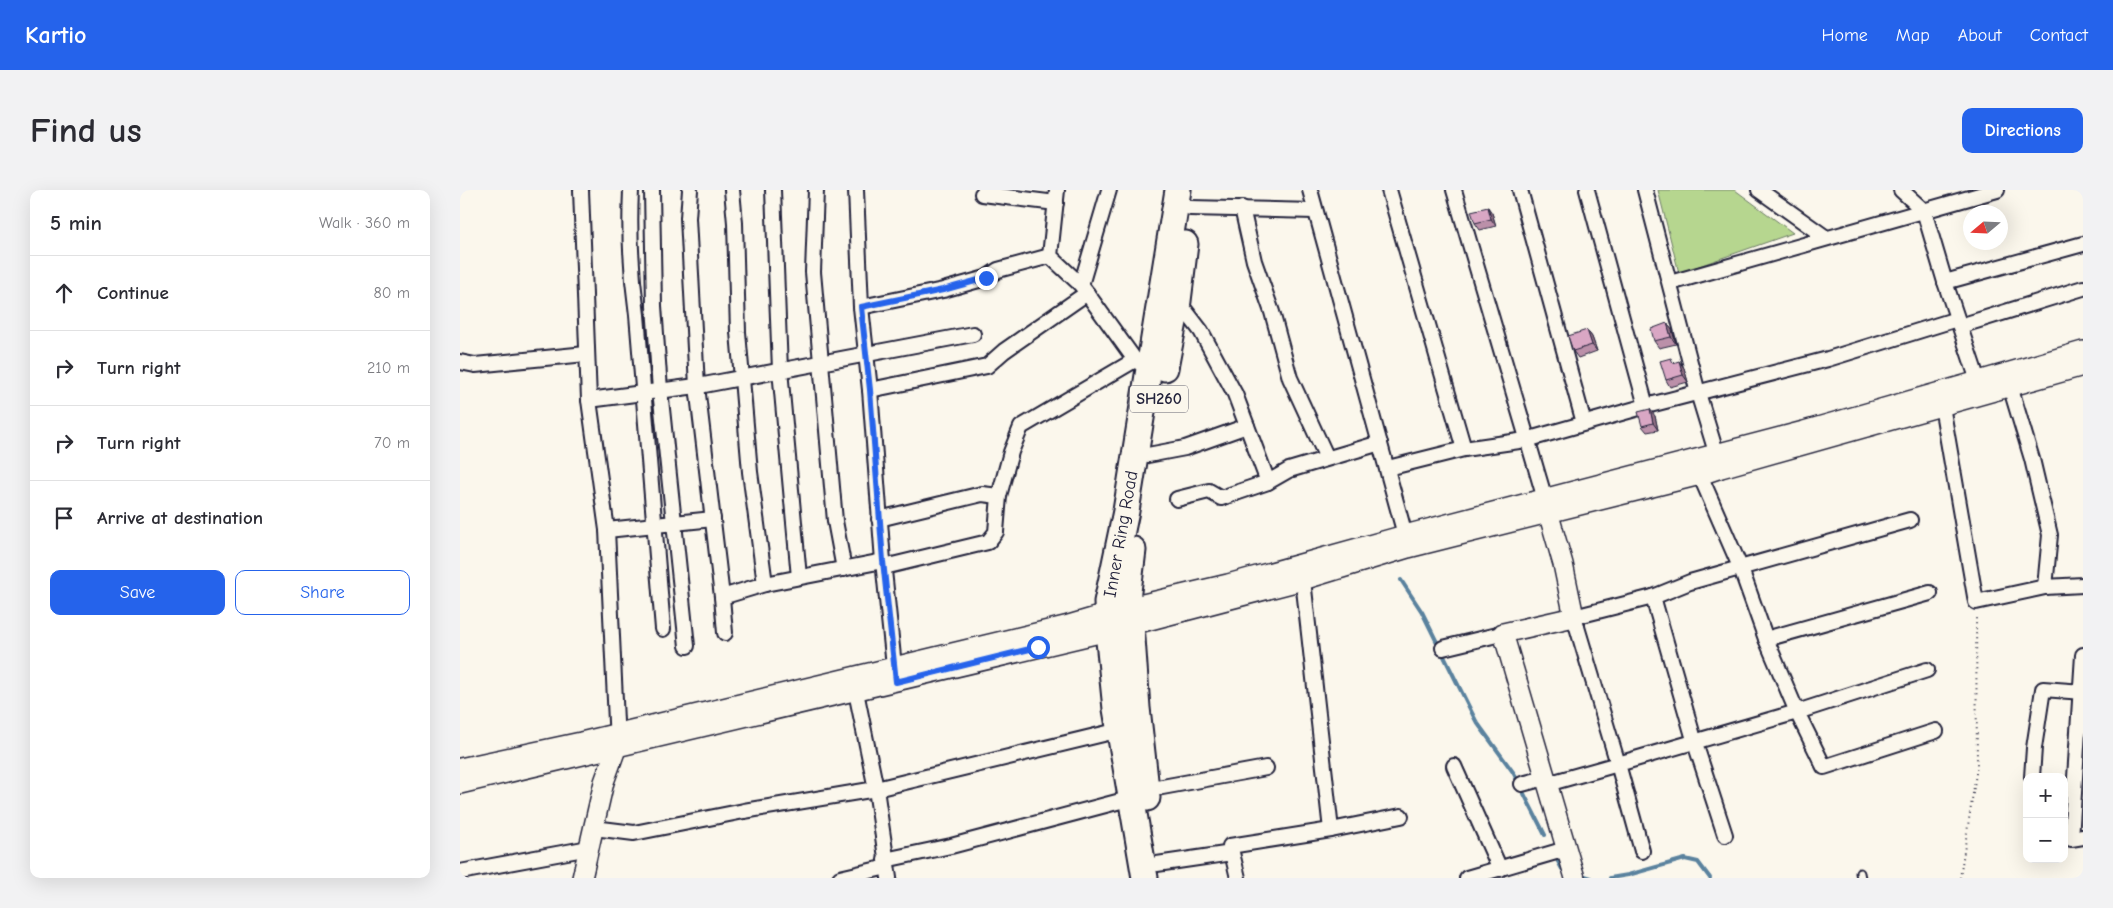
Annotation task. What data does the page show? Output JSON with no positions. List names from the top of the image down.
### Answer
{
  "streets": {
    "highway": ["SH260", "Inner Ring Road"]
  },
  "north": "left",
  "page": {
    "header": "Kartio",
    "nav": [
      "Home",
      "Map",
      "About",
      "Contact"
    ],
    "buttons": [
      "Directions",
      ["Save", "Share"]
    ],
    "title": "Find us",
    "heading": ["5 min", "Walk · 360 m"],
    "list": [
      ["Continue", "80 m"],
      ["Turn right", "210 m"],
      ["Turn right", "70 m"],
      "Arrive at destination"
    ],
    "map_buttons": ["+", "−"]
  }
}
